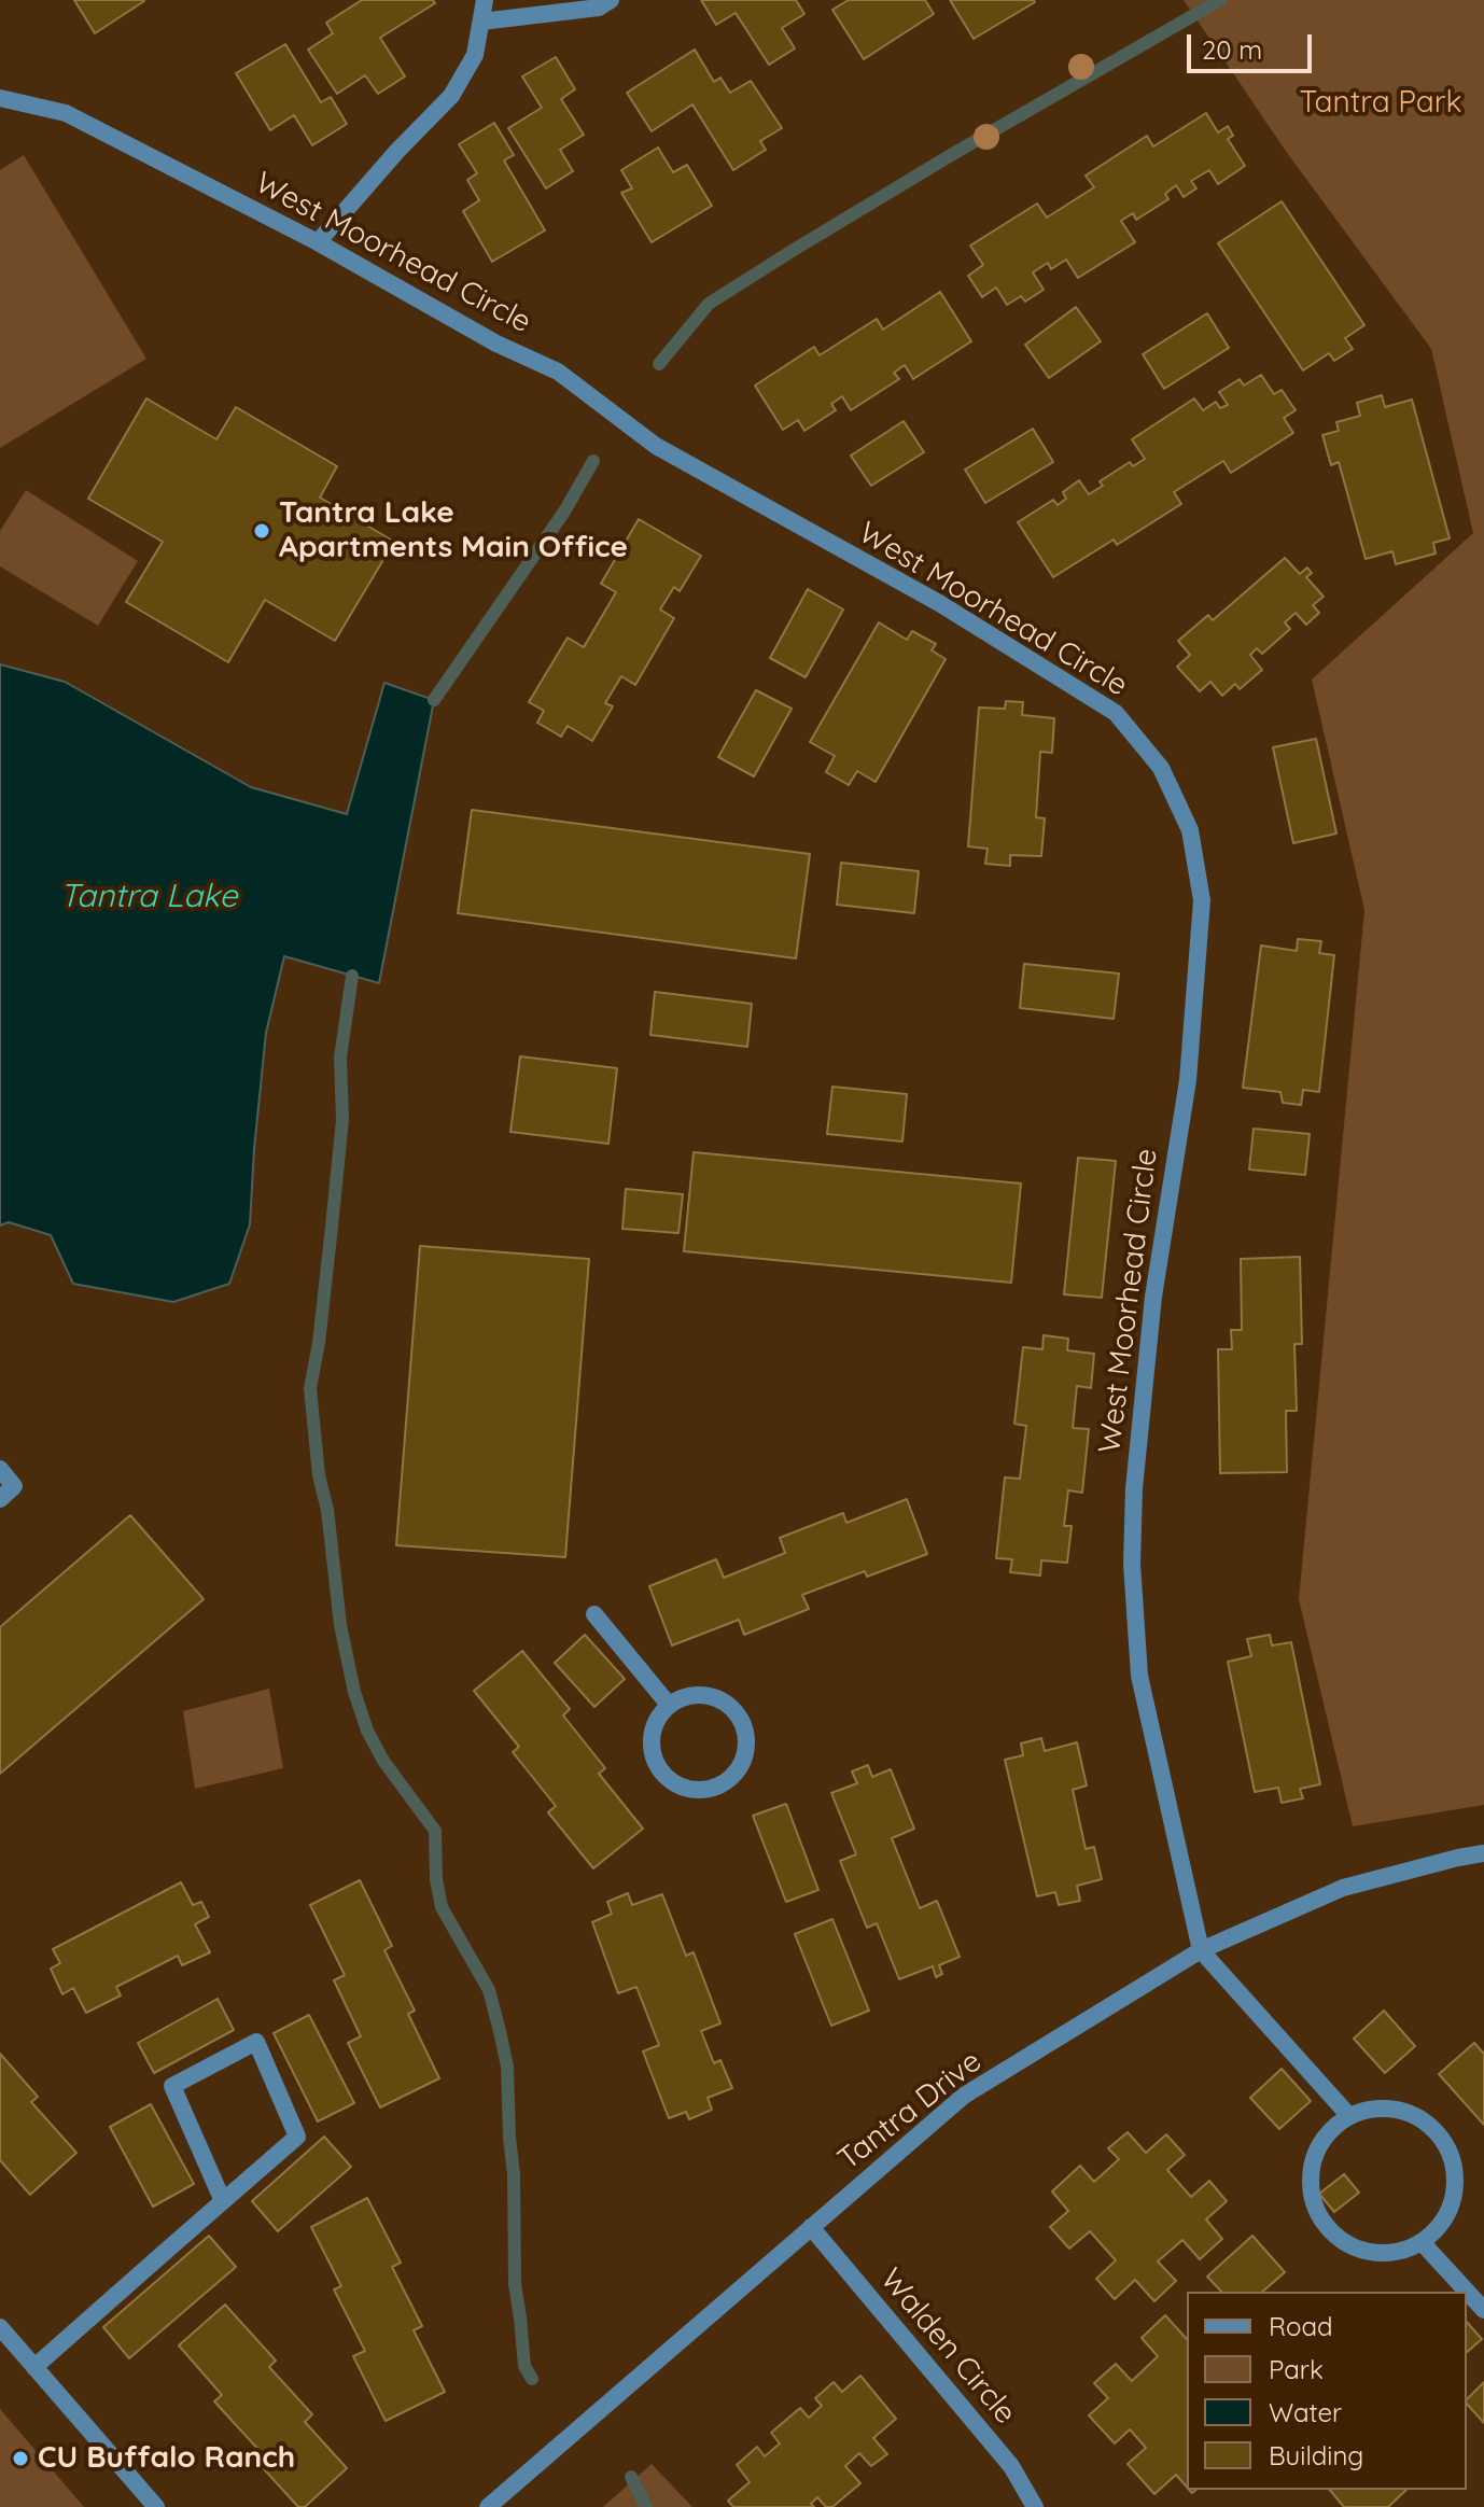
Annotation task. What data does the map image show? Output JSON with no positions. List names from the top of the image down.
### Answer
{
  "streets": {
    "street": ["West Moorhead Circle", "Tantra Drive", "Walden Circle"]
  },
  "crossings": [
    ["West Moorhead Circle", "Tantra Drive"],
    ["Tantra Drive", "Walden Circle"]
  ],
  "water": ["Tantra Lake"],
  "parks": ["Tantra Park"],
  "places": ["Tantra Lake Apartments Main Office", "CU Buffalo Ranch"],
  "legend": [
    "Road",
    "Park",
    "Water",
    "Building"
  ],
  "scale_bar": "20 m"
}
